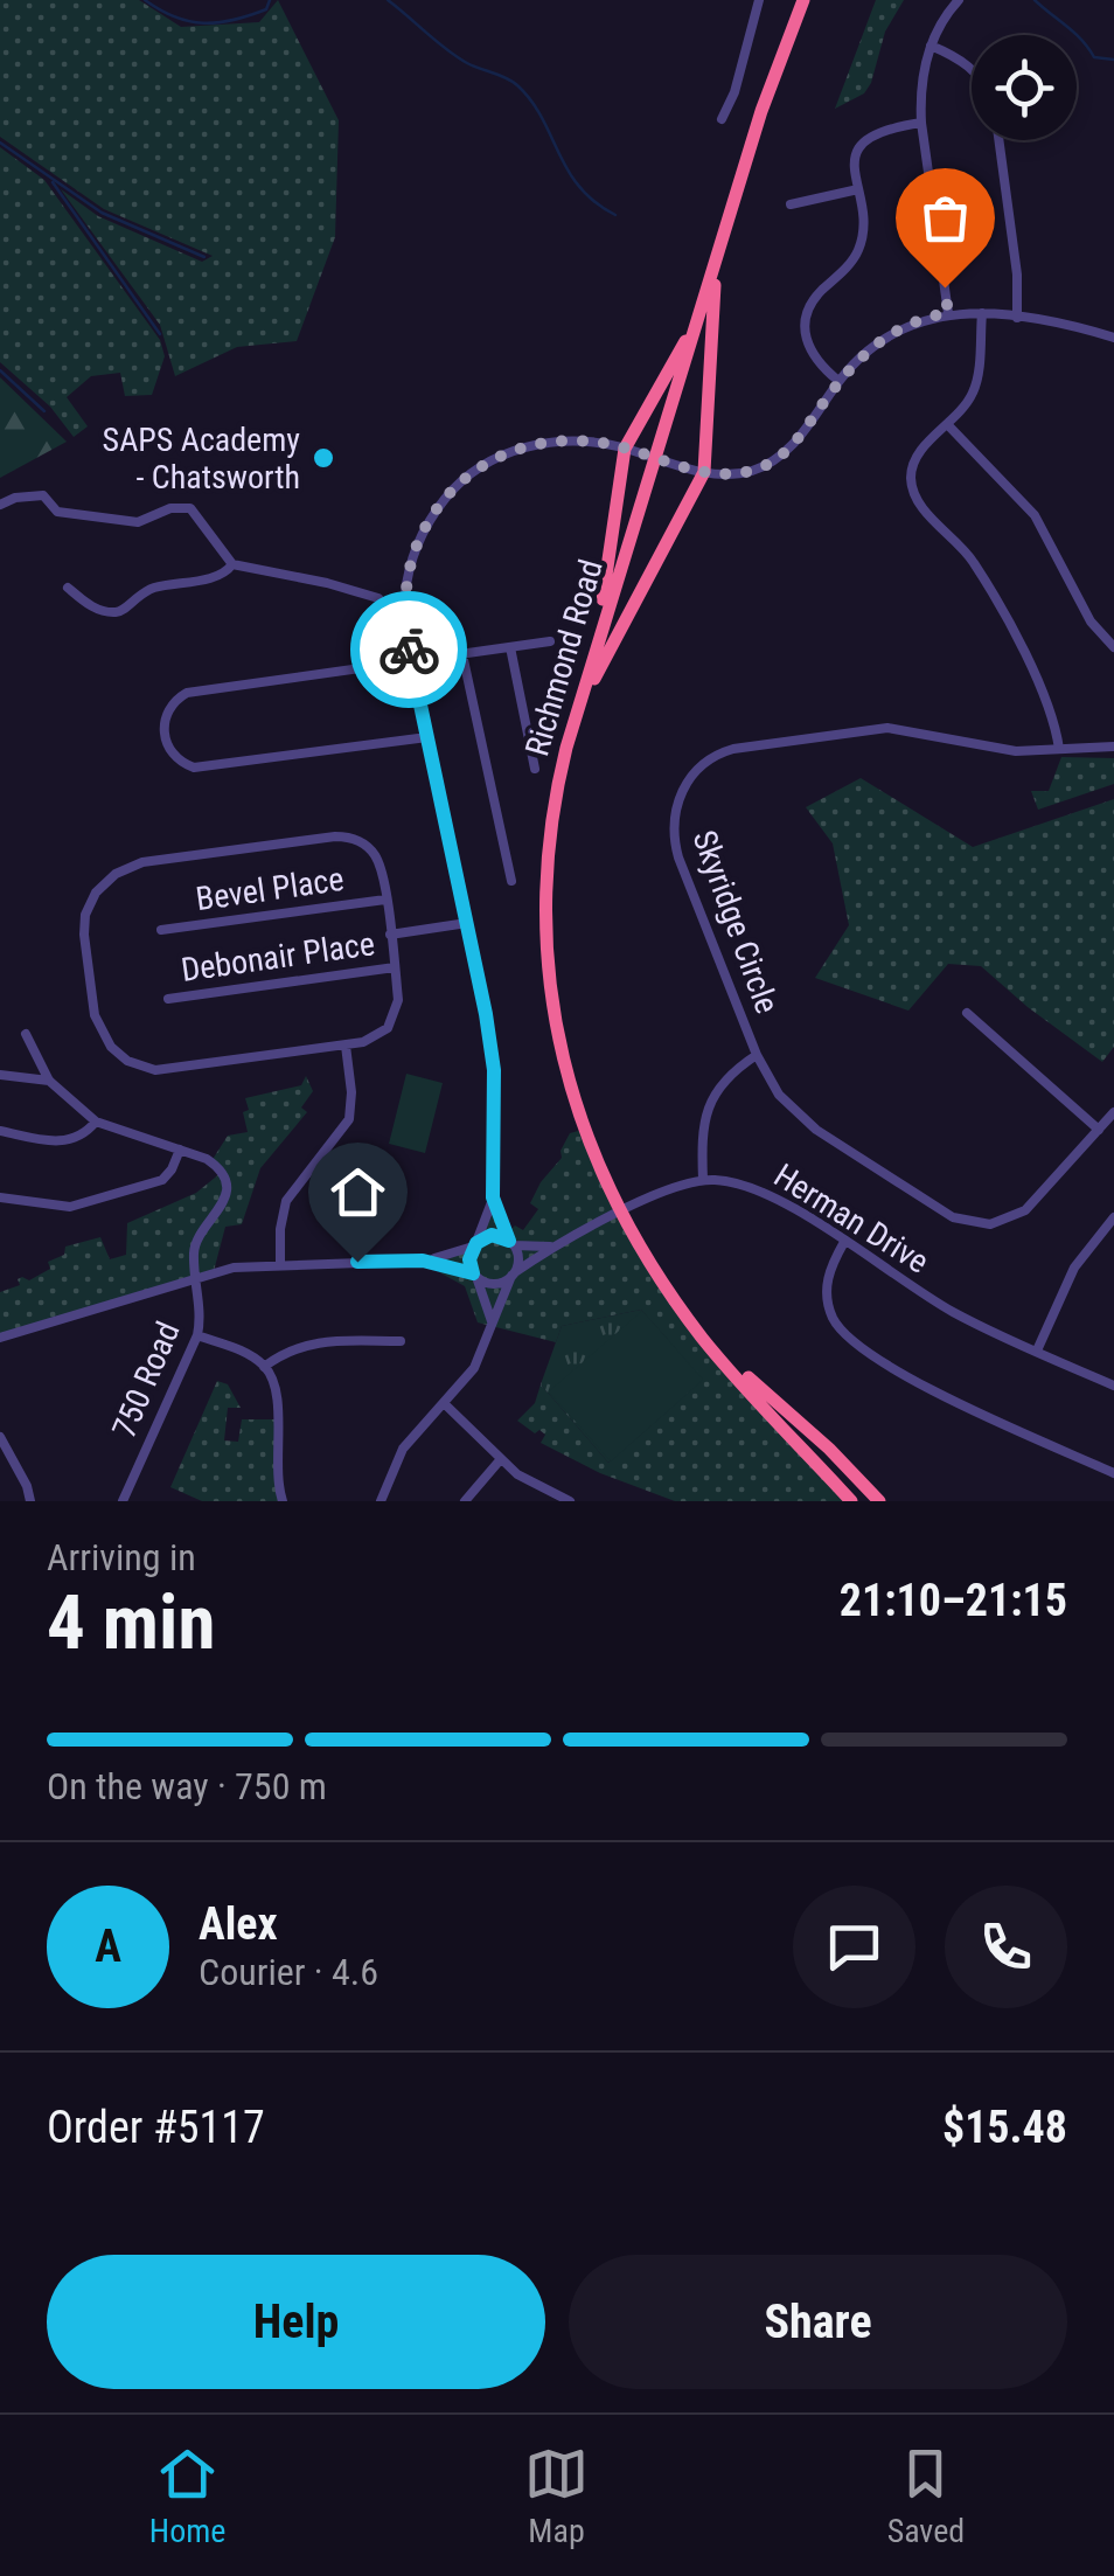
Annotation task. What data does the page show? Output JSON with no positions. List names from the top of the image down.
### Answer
{
  "streets": {
    "highway": ["Richmond Road"],
    "street": [
      "Bevel Place",
      "Skyridge Circle",
      "Debonair Place",
      "Herman Drive",
      "750 Road"
    ]
  },
  "crossings": [
    ["Bevel Place", "Debonair Place"]
  ],
  "places": ["SAPS Academy - Chatsworth"],
  "page": {
    "heading": ["4 min", "Arriving in", "21:10–21:15"],
    "panel": [
      "Alex",
      "Courier · 4.6",
      "Order #5117",
      "$15.48"
    ],
    "bar": "On the way · 750 m",
    "round": "A",
    "buttons": ["Help", "Share"],
    "tabs": ["Home", "Map", "Saved"]
  }
}
